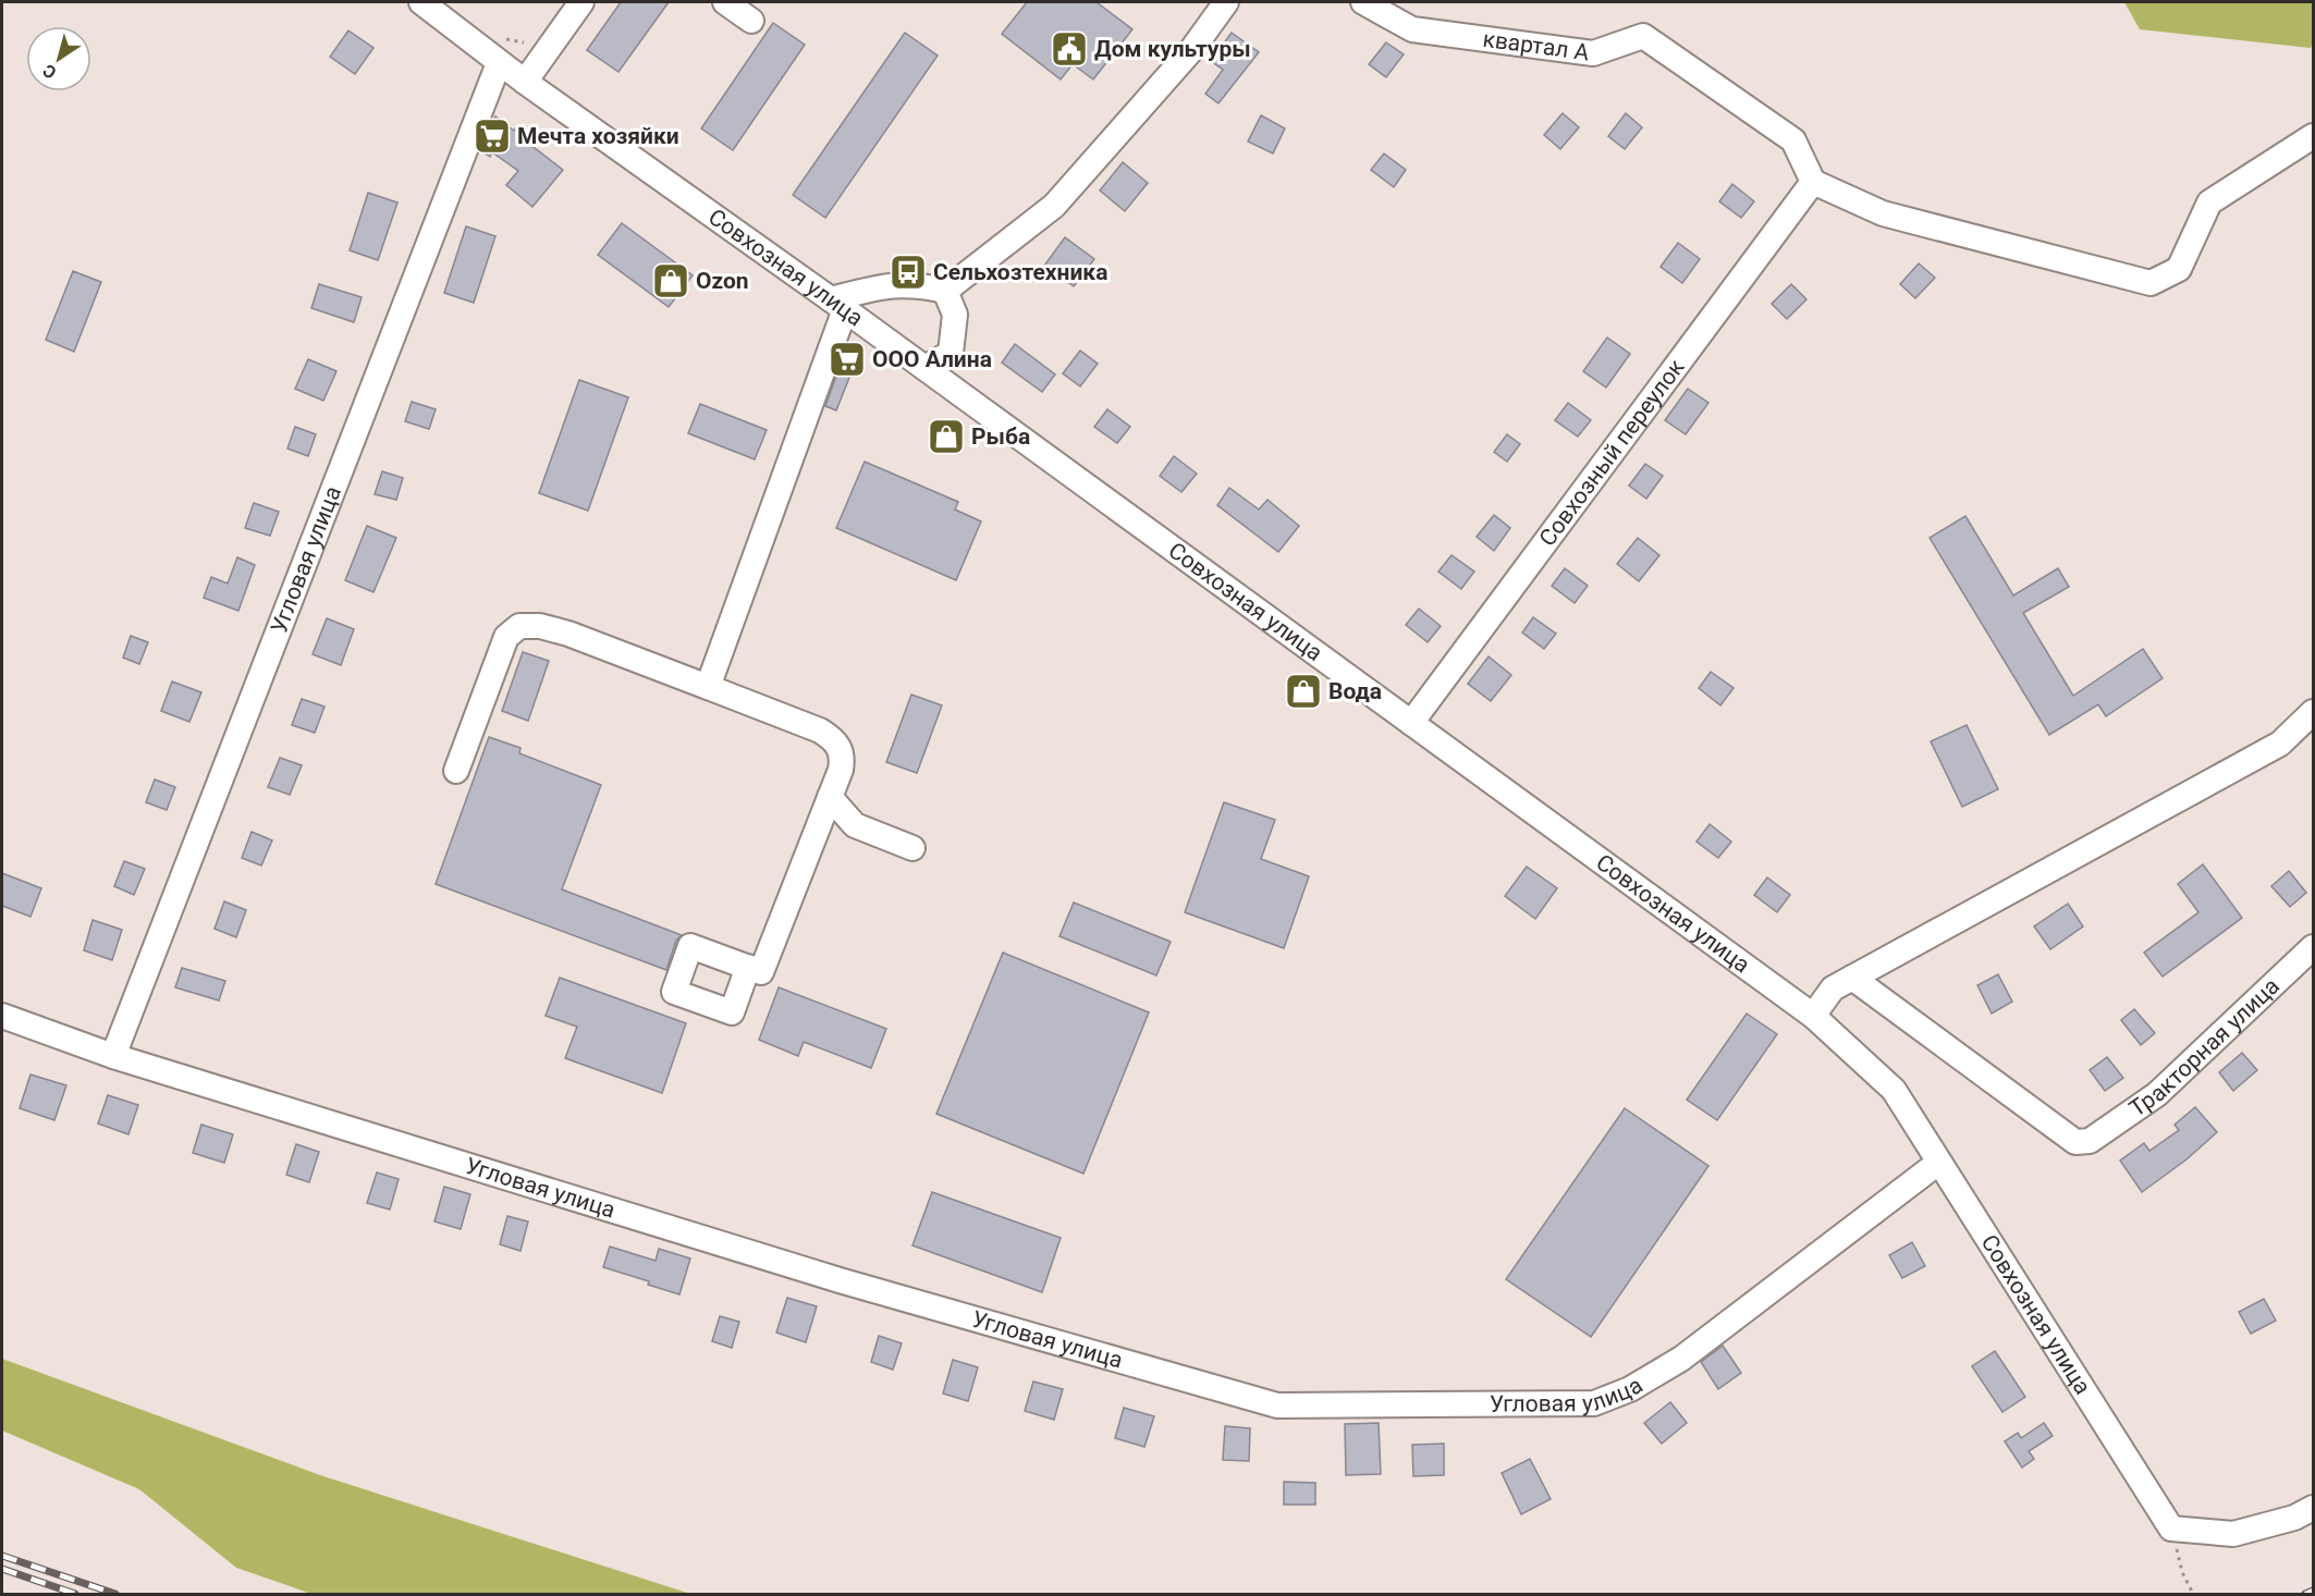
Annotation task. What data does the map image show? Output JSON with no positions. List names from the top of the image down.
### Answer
{
  "streets": {
    "street": [
      "квартал А",
      "Совхозная улица",
      "Совхозный переулок",
      "Угловая улица",
      "Тракторная улица"
    ]
  },
  "crossings": [
    ["квартал А", "Совхозный переулок"],
    ["Совхозная улица", "Совхозный переулок"],
    ["Совхозная улица", "Угловая улица"]
  ],
  "places": {
    "public building": ["Дом культуры"],
    "supermarket": ["Мечта хозяйки", "ООО Алина"],
    "bus stop": ["Сельхозтехника"],
    "shop": ["Ozon", "Рыба", "Вода"]
  },
  "north": "bottom left"
}
